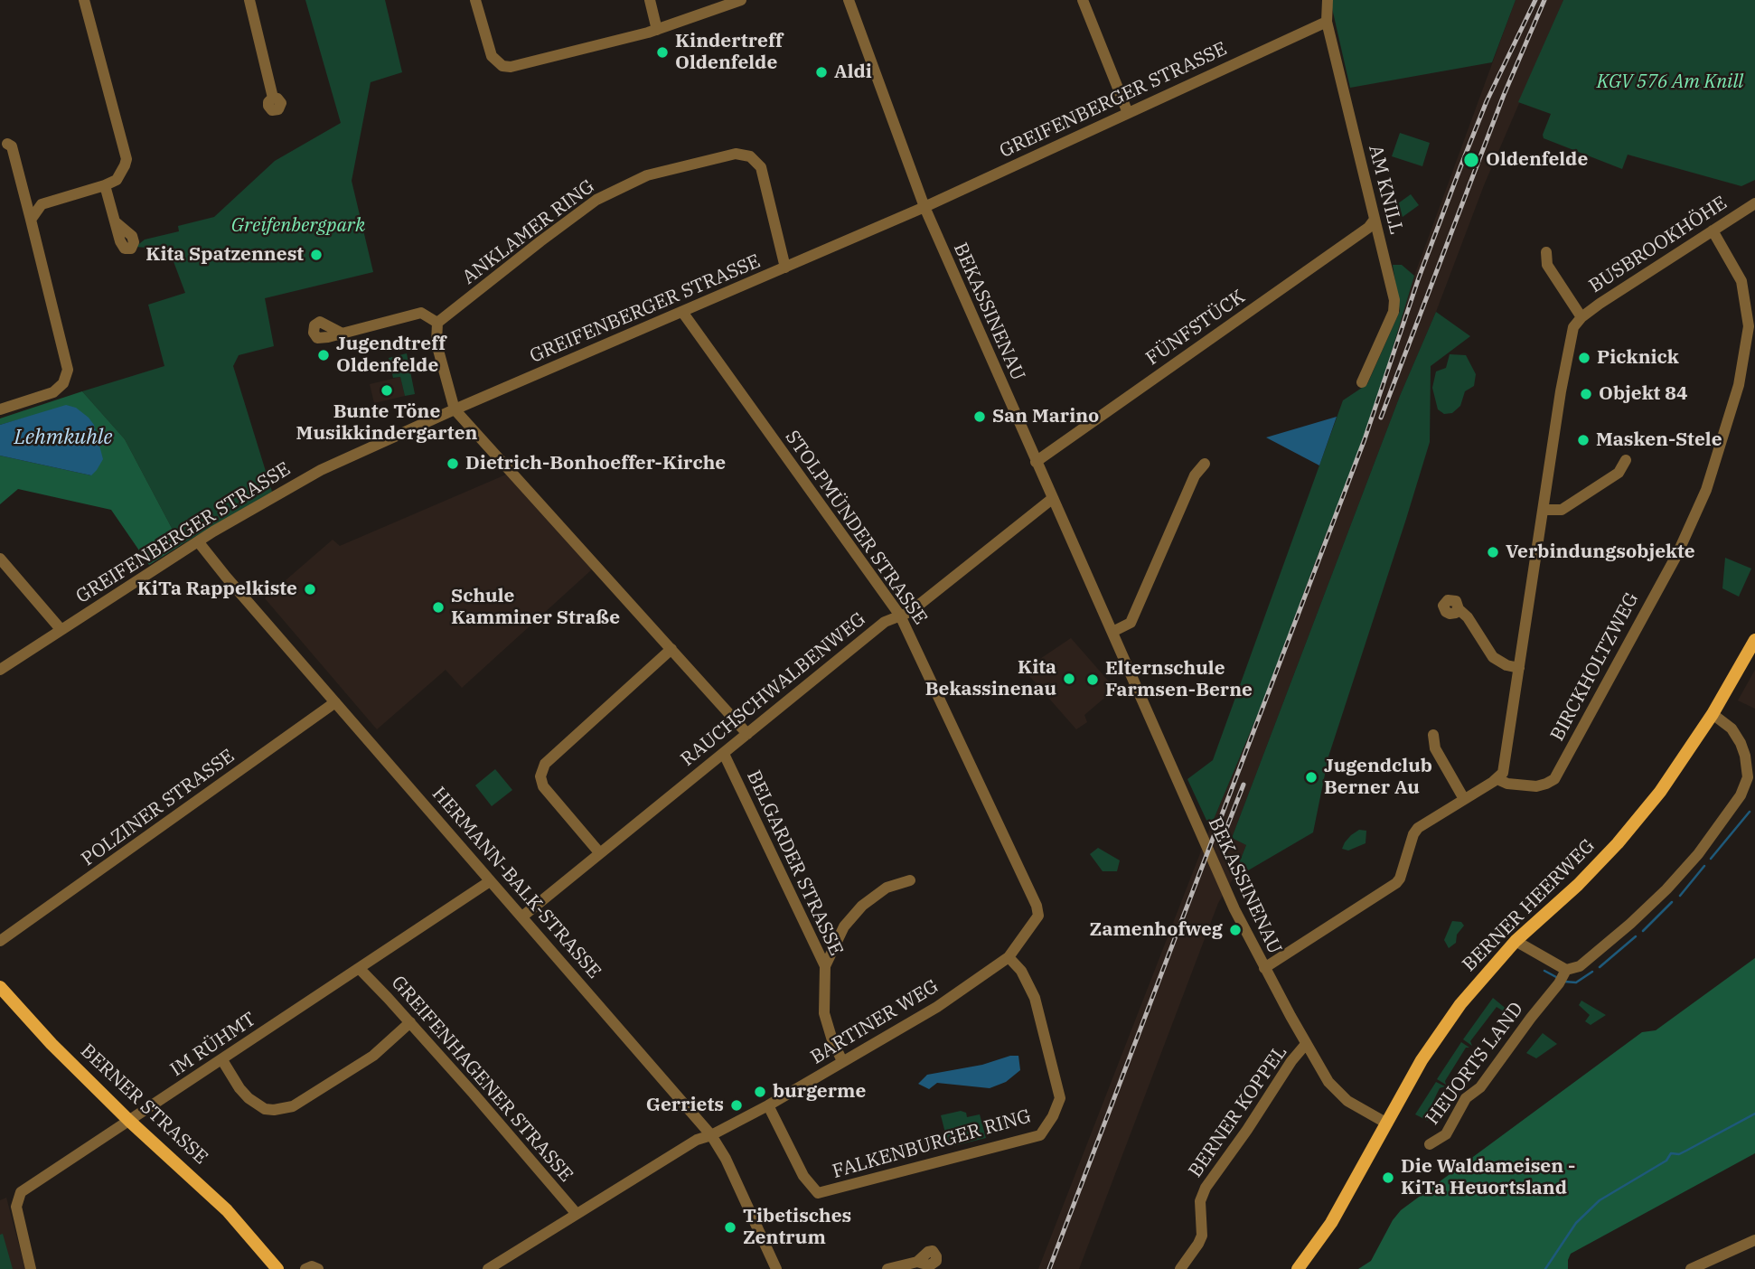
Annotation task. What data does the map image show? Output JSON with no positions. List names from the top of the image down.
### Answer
{
  "streets": {
    "main road": ["BERNER HEERWEG", "BERNER STRASSE"],
    "street": [
      "GREIFENBERGER STRASSE",
      "AM KNILL",
      "ANKLAMER RING",
      "BUSBROOKHÖHE",
      "BEKASSINENAU",
      "FÜNFSTÜCK",
      "STOLPMÜNDER STRASSE",
      "BIRCKHOLTZWEG",
      "RAUCHSCHWALBENWEG",
      "POLZINER STRASSE",
      "BELGARDER STRASSE",
      "HERMANN-BALK-STRASSE",
      "BARTINER WEG",
      "IM RÜHMT",
      "HEUORTS LAND",
      "GREIFENHAGENER STRASSE",
      "BERNER KOPPEL",
      "FALKENBURGER RING"
    ]
  },
  "crossings": [
    ["GREIFENBERGER STRASSE", "AM KNILL"],
    ["GREIFENBERGER STRASSE", "ANKLAMER RING"],
    ["GREIFENBERGER STRASSE", "BEKASSINENAU"],
    ["GREIFENBERGER STRASSE", "STOLPMÜNDER STRASSE"],
    ["GREIFENBERGER STRASSE", "HERMANN-BALK-STRASSE"],
    ["AM KNILL", "FÜNFSTÜCK"],
    ["BUSBROOKHÖHE", "BIRCKHOLTZWEG"],
    ["BEKASSINENAU", "FÜNFSTÜCK"],
    ["BEKASSINENAU", "RAUCHSCHWALBENWEG"],
    ["BEKASSINENAU", "BERNER HEERWEG"],
    ["BEKASSINENAU", "BERNER KOPPEL"],
    ["STOLPMÜNDER STRASSE", "RAUCHSCHWALBENWEG"],
    ["STOLPMÜNDER STRASSE", "BARTINER WEG"],
    ["RAUCHSCHWALBENWEG", "BELGARDER STRASSE"],
    ["RAUCHSCHWALBENWEG", "HERMANN-BALK-STRASSE"],
    ["POLZINER STRASSE", "HERMANN-BALK-STRASSE"],
    ["BELGARDER STRASSE", "BARTINER WEG"],
    ["HERMANN-BALK-STRASSE", "BARTINER WEG"],
    ["HERMANN-BALK-STRASSE", "IM RÜHMT"],
    ["BERNER HEERWEG", "HEUORTS LAND"],
    ["BARTINER WEG", "GREIFENHAGENER STRASSE"],
    ["BARTINER WEG", "FALKENBURGER RING"],
    ["IM RÜHMT", "GREIFENHAGENER STRASSE"],
    ["IM RÜHMT", "BERNER STRASSE"]
  ],
  "water": ["Lehmkuhle"],
  "parks": ["KGV 576 Am Knill", "Greifenbergpark"],
  "places": [
    "Kindertreff Oldenfelde",
    "Aldi",
    "Oldenfelde",
    "Kita Spatzennest",
    "Jugendtreff Oldenfelde",
    "Picknick",
    "Bunte Töne Musikkindergarten",
    "Objekt 84",
    "San Marino",
    "Masken-Stele",
    "Dietrich-Bonhoeffer-Kirche",
    "Verbindungsobjekte",
    "KiTa Rappelkiste",
    "Schule Kamminer Straße",
    "Kita Bekassinenau",
    "Elternschule Farmsen-Berne",
    "Jugendclub Berner Au",
    "Zamenhofweg",
    "burgerme",
    "Gerriets",
    "Die Waldameisen - KiTa Heuortsland",
    "Tibetisches Zentrum"
  ]
}
